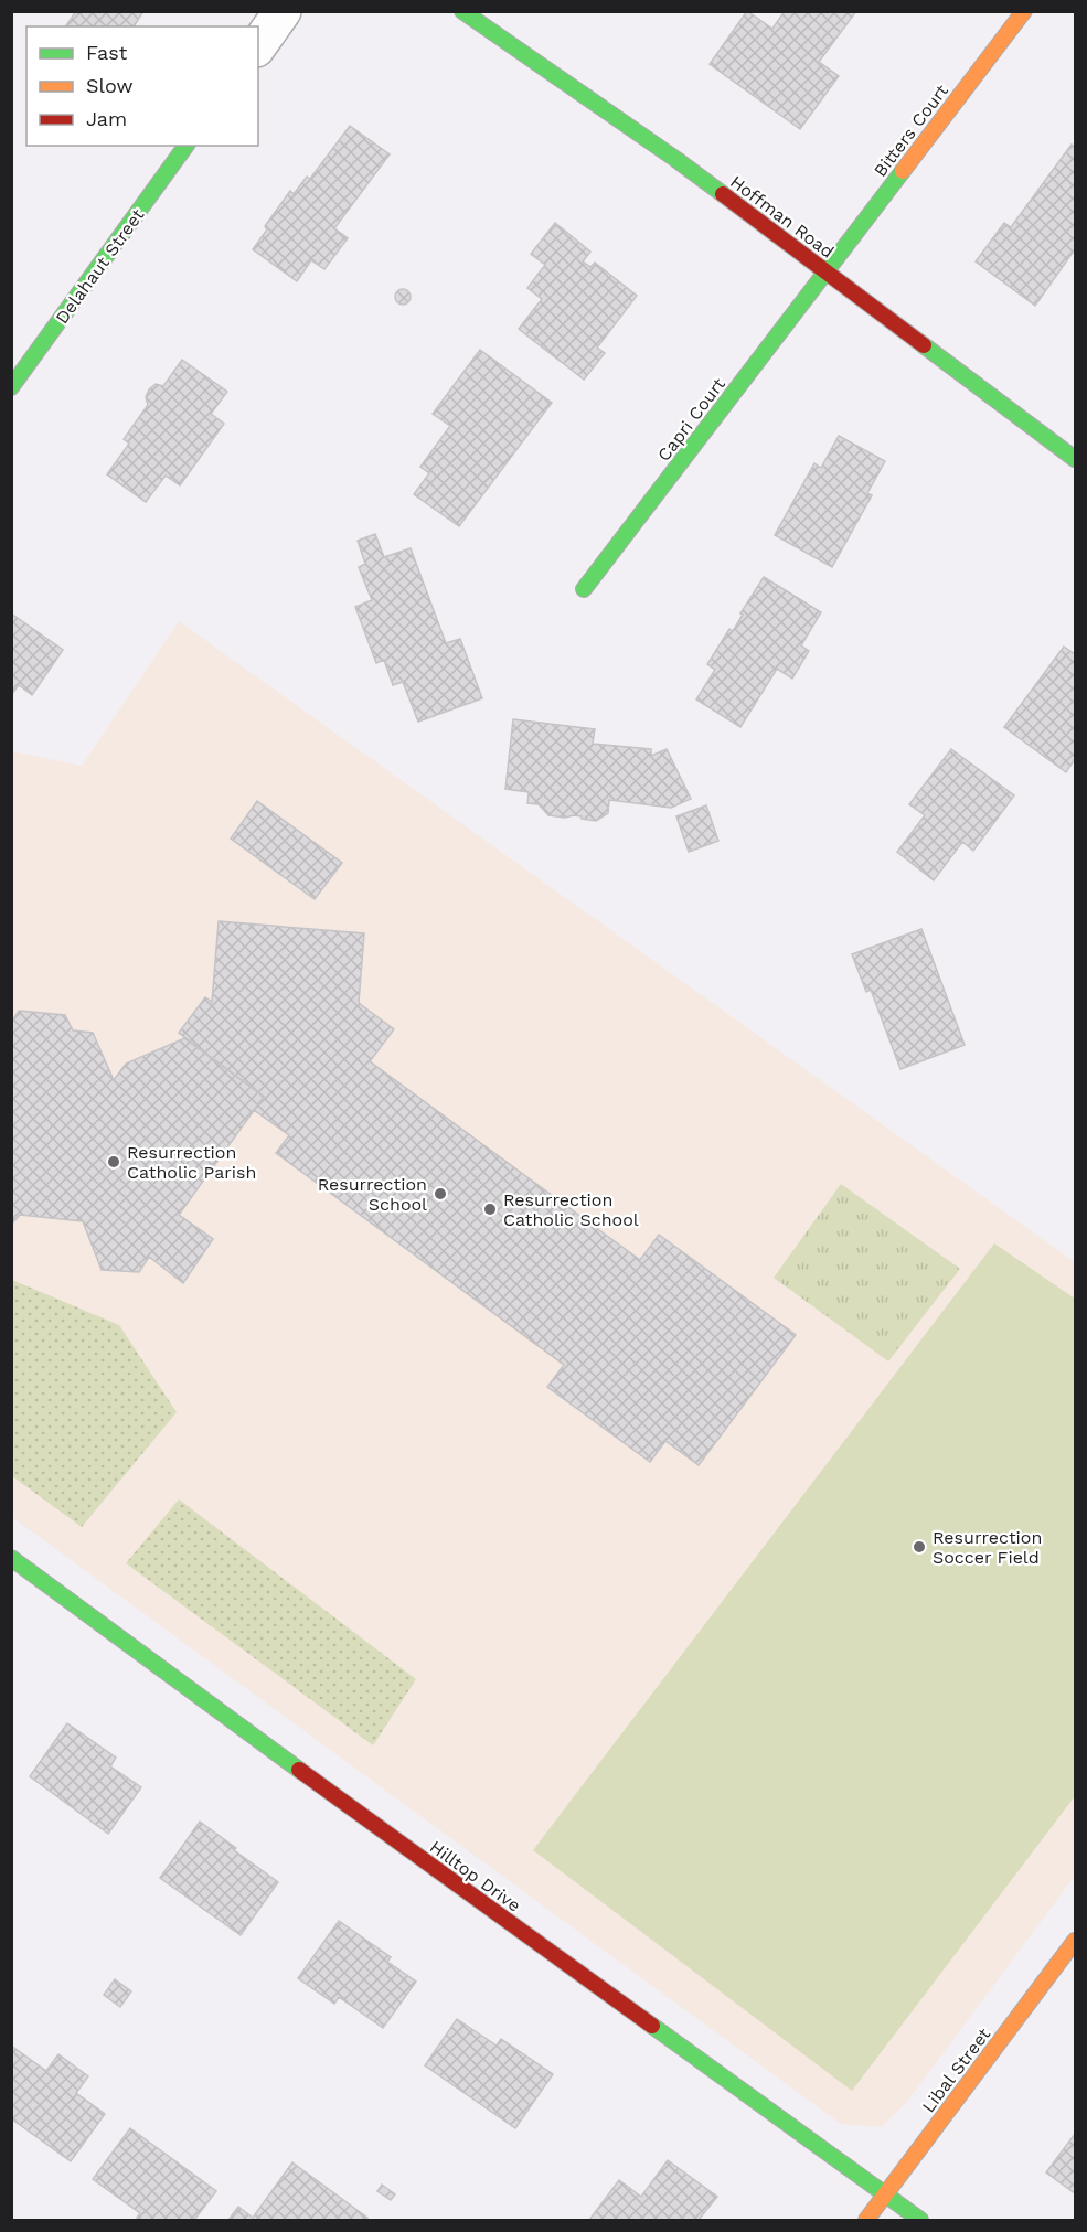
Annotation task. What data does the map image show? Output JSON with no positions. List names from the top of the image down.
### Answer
{
  "streets": {
    "street": [
      "Bitters Court",
      "Hoffman Road",
      "Delahaut Street",
      "Capri Court",
      "Hilltop Drive",
      "Libal Street"
    ]
  },
  "crossings": [
    ["Bitters Court", "Hoffman Road"],
    ["Bitters Court", "Capri Court"],
    ["Hoffman Road", "Capri Court"],
    ["Hilltop Drive", "Libal Street"]
  ],
  "places": [
    "Resurrection Catholic Parish",
    "Resurrection School",
    "Resurrection Catholic School",
    "Resurrection Soccer Field"
  ],
  "legend": ["Fast", "Slow", "Jam"]
}
